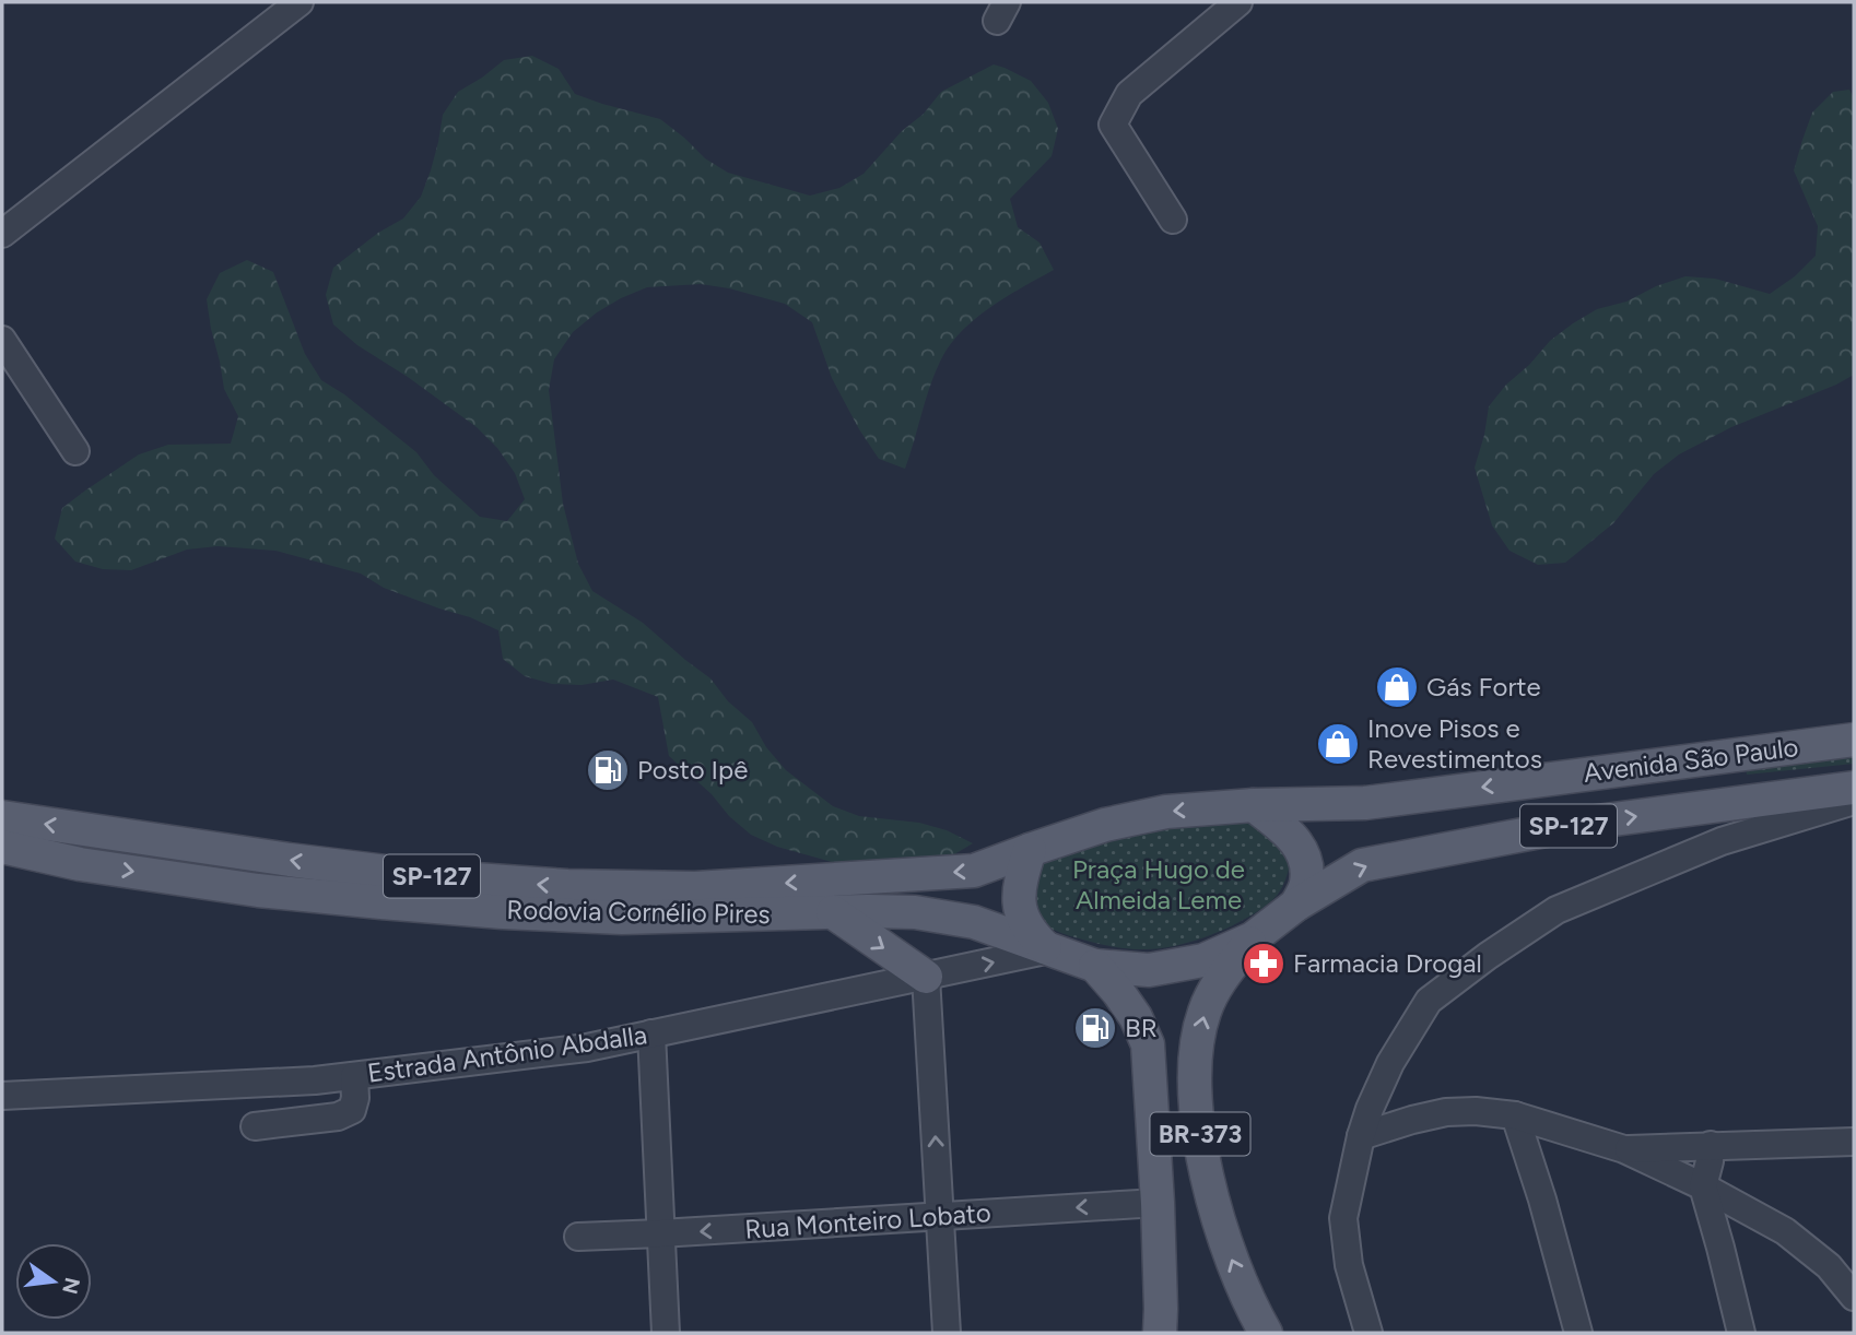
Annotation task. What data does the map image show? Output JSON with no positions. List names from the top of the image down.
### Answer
{
  "streets": {
    "main road": [
      "Avenida São Paulo",
      "SP-127",
      "Rodovia Cornélio Pires",
      "BR-373"
    ],
    "street": ["Estrada Antônio Abdalla", "Rua Monteiro Lobato"]
  },
  "crossings": [
    ["Avenida São Paulo", "SP-127"],
    ["SP-127", "Rodovia Cornélio Pires"],
    ["SP-127", "Estrada Antônio Abdalla"],
    ["SP-127", "BR-373"],
    ["Rodovia Cornélio Pires", "Estrada Antônio Abdalla"],
    ["BR-373", "Rua Monteiro Lobato"]
  ],
  "one_way": ["Rua Monteiro Lobato"],
  "parks": ["Praça Hugo de Almeida Leme"],
  "places": {
    "shop": ["Gás Forte", "Inove Pisos e Revestimentos"],
    "fuel station": ["Posto Ipê", "BR"],
    "pharmacy": ["Farmacia Drogal"]
  },
  "north": "right"
}
